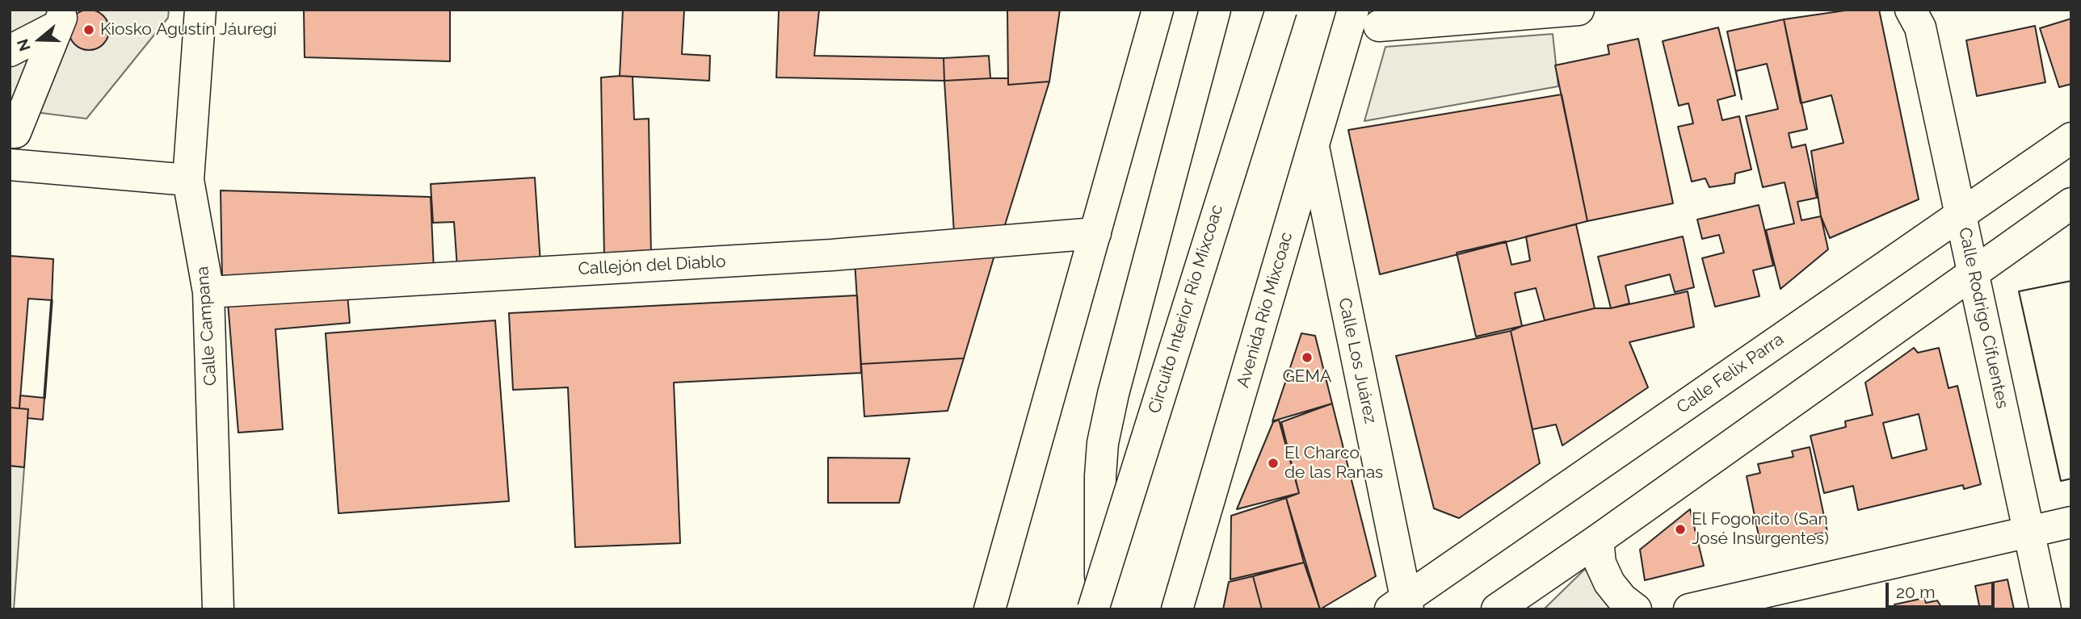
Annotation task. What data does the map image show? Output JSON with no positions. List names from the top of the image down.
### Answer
{
  "streets": {
    "main road": [
      "Callejón del Diablo",
      "Circuito Interior Río Mixcoac",
      "Avenida Río Mixcoac",
      "Calle Rodrigo Cifuentes",
      "Calle Campana",
      "Calle Los Juárez",
      "Calle Felix Parra"
    ]
  },
  "crossings": [
    ["Callejón del Diablo", "Calle Campana"],
    ["Avenida Río Mixcoac", "Calle Los Juárez"],
    ["Calle Rodrigo Cifuentes", "Calle Felix Parra"],
    ["Calle Los Juárez", "Calle Felix Parra"]
  ],
  "places": [
    "Kiosko Agustín Jáuregi",
    "GEMA",
    "El Charco de las Ranas",
    "El Fogoncito (San José Insurgentes)"
  ],
  "scale_bar": "20 m",
  "north": "left"
}
